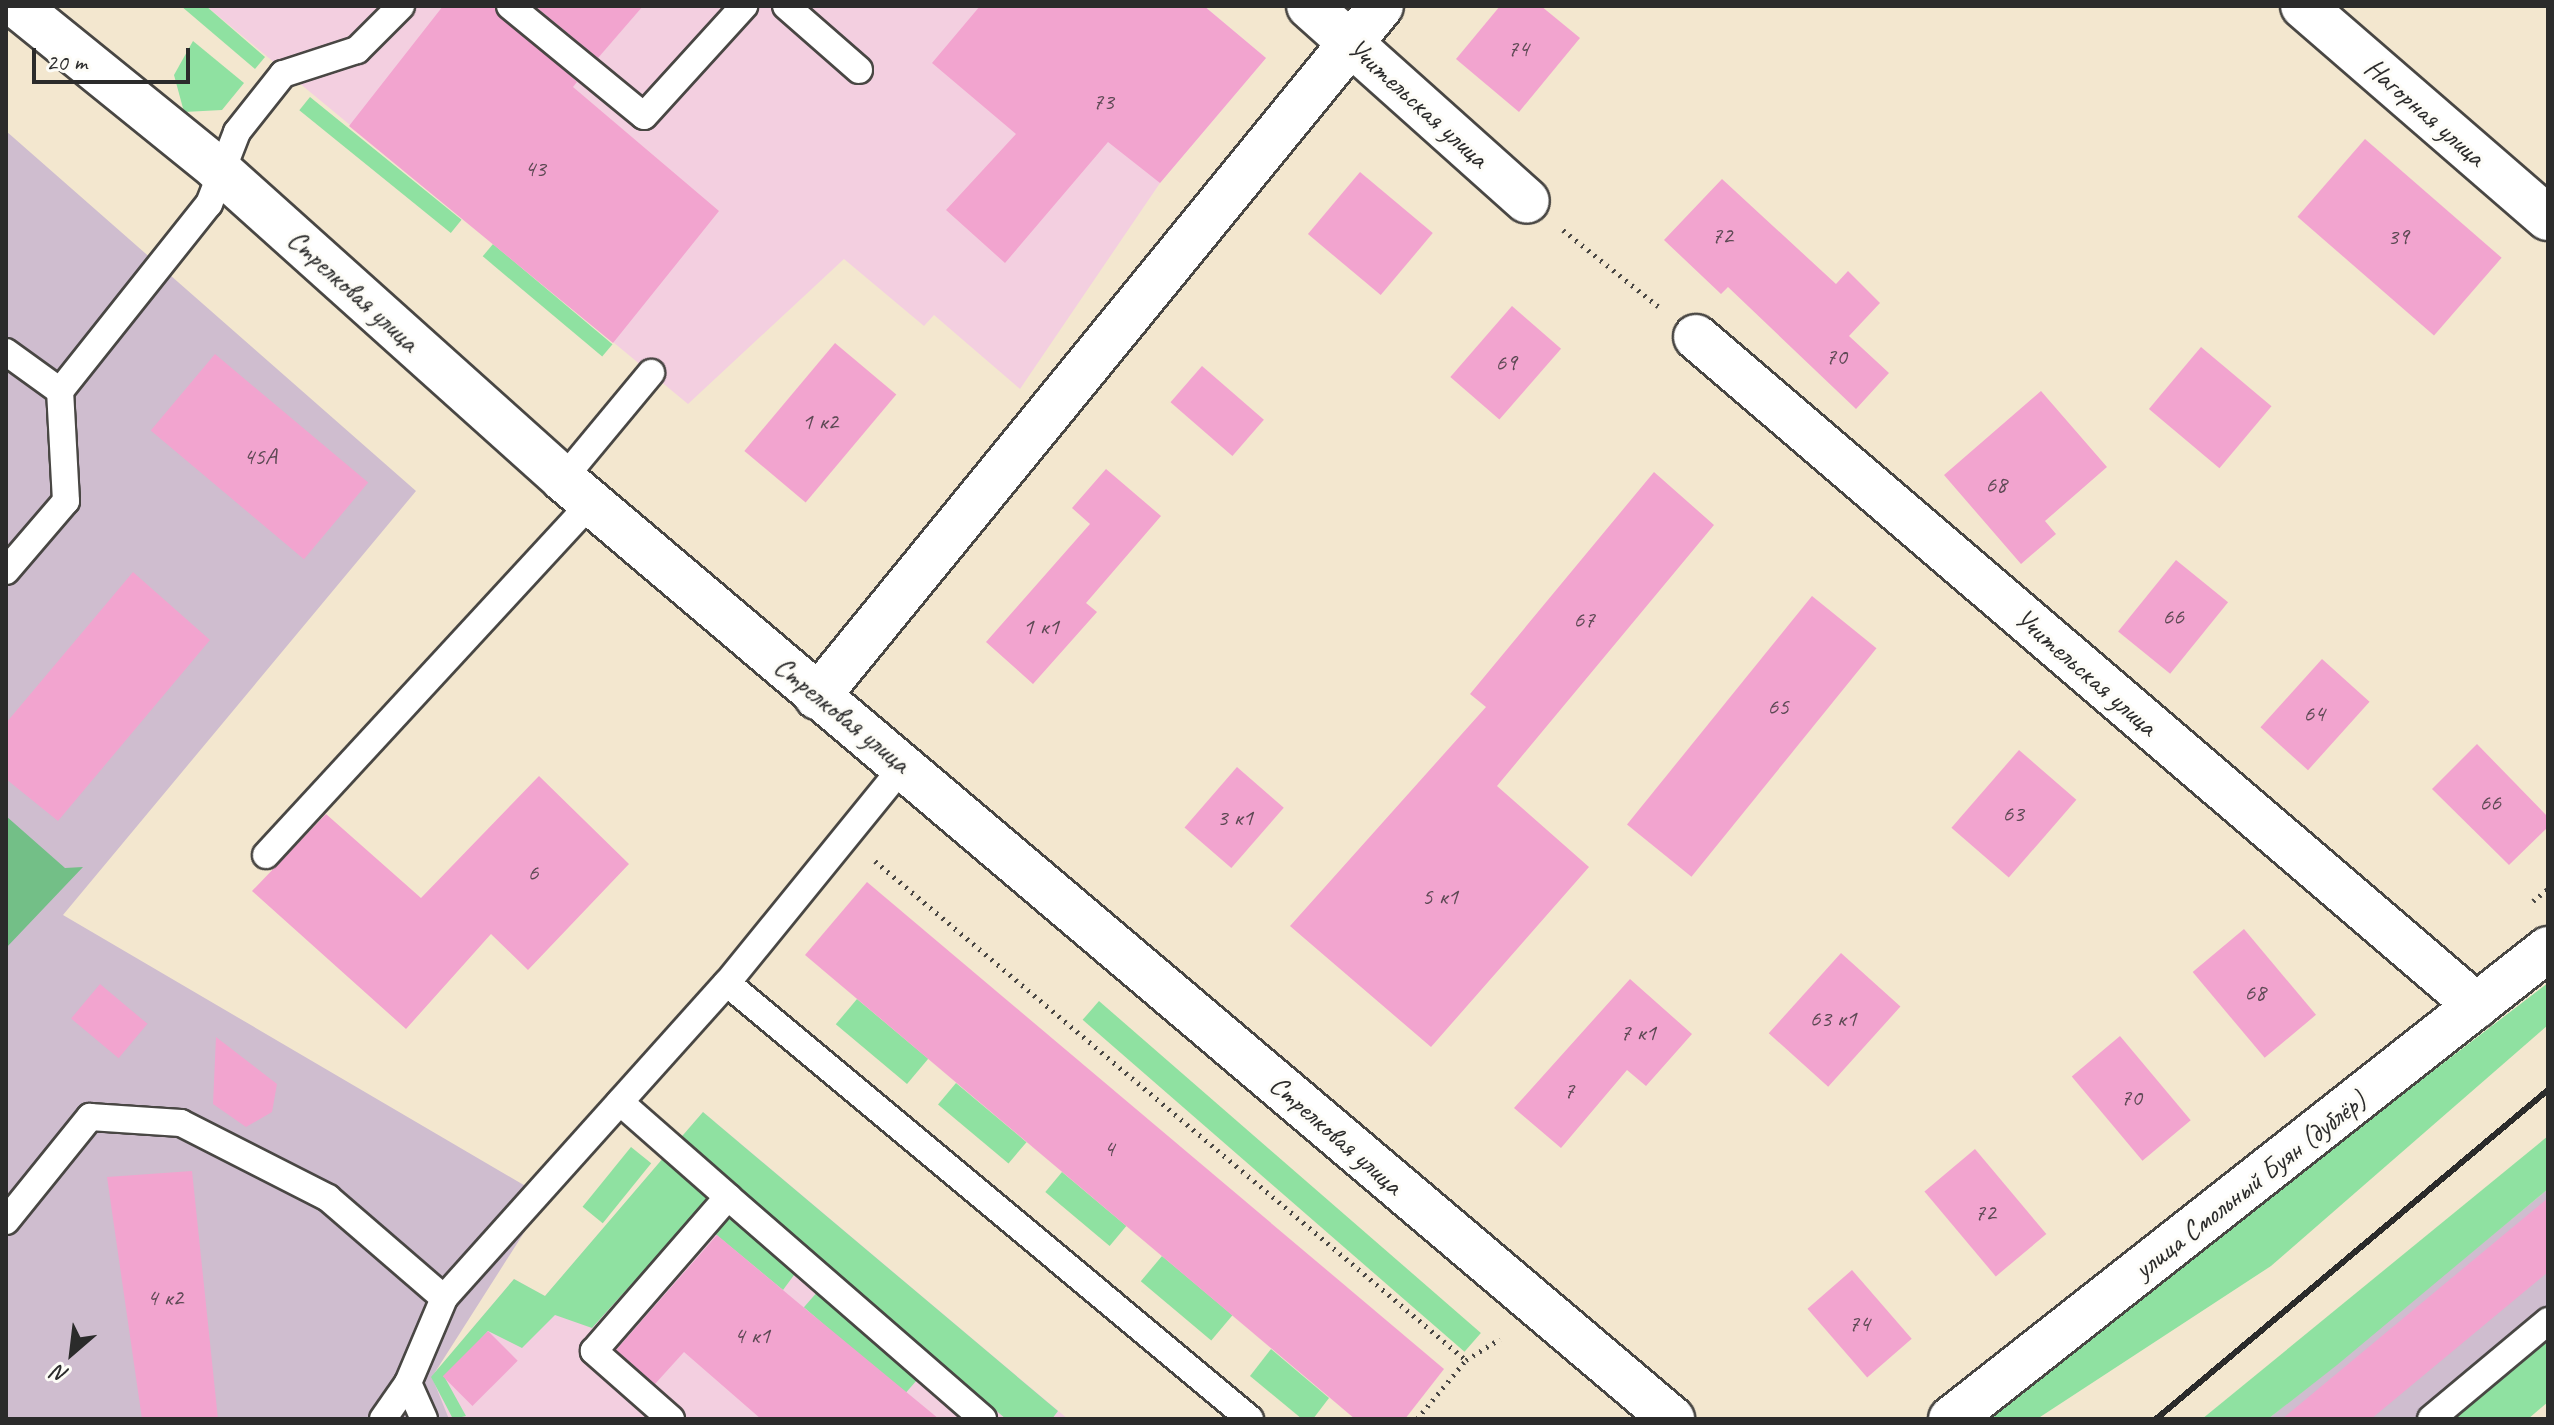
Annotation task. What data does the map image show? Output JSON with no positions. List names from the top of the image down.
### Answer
{
  "streets": {
    "street": [
      "Учительская улица",
      "Нагорная улица",
      "Стрелковая улица",
      "улица Смольный Буян (дублёр)"
    ]
  },
  "crossings": [
    ["Учительская улица", "улица Смольный Буян (дублёр)"]
  ],
  "house_numbers": [
    "74",
    "73",
    "43",
    "72",
    "39",
    "70",
    "69",
    "1 к2",
    "45А",
    "68",
    "66",
    "67",
    "1 к1",
    "65",
    "64",
    "66",
    "63",
    "3 к1",
    "6",
    "5 к1",
    "68",
    "63 к1",
    "7 к1",
    "7",
    "70",
    "4",
    "72",
    "4 к2",
    "74",
    "4 к1"
  ],
  "scale_bar": "20 m",
  "north": "bottom left"
}
